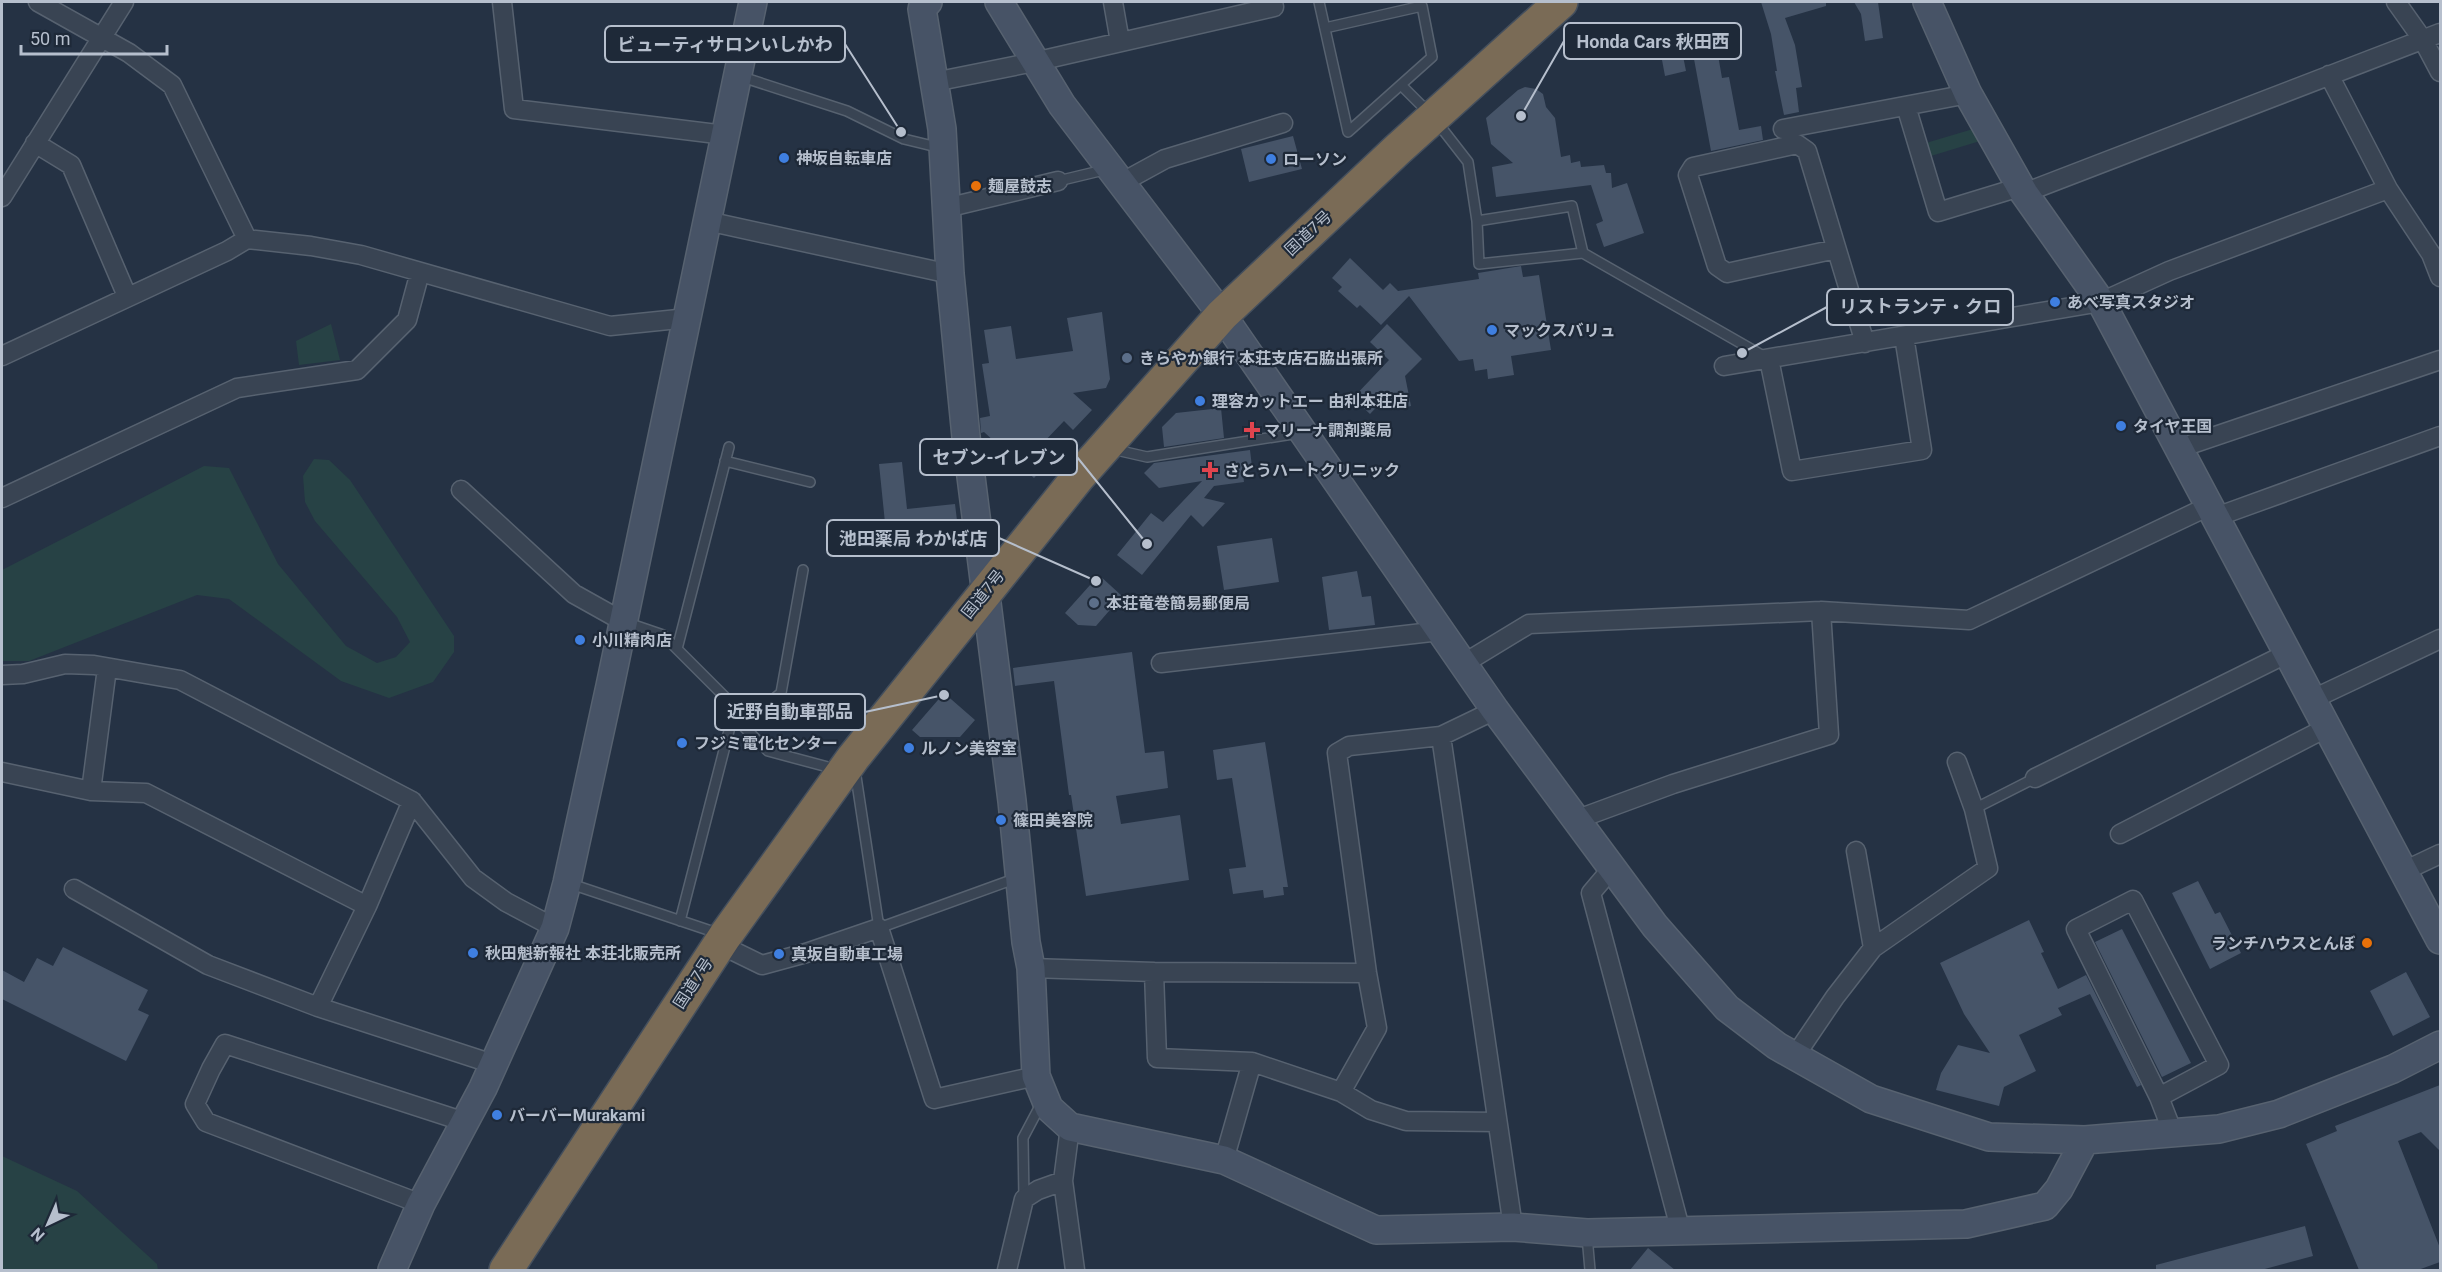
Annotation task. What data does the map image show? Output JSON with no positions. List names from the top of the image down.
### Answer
{
  "streets": {
    "highway": ["国道7号"]
  },
  "places": {
    "other": [
      "Honda Cars 秋田西",
      "ビューティサロンいしかわ",
      "神坂自転車店",
      "ローソン",
      "麺屋鼓志",
      "あべ写真スタジオ",
      "マックスバリュ",
      "リストランテ・クロ",
      "きらやか銀行 本荘支店石脇出張所",
      "理容カットエー 由利本荘店",
      "タイヤ王国",
      "セブン-イレブン",
      "池田薬局 わかば店",
      "本荘竜巻簡易郵便局",
      "小川精肉店",
      "近野自動車部品",
      "フジミ電化センター",
      "ルノン美容室",
      "篠田美容院",
      "ランチハウスとんぼ",
      "秋田魁新報社 本荘北販売所",
      "真坂自動車工場",
      "バーバーMurakami"
    ],
    "health": ["マリーナ調剤薬局", "さとうハートクリニック"]
  },
  "scale_bar": "50 m",
  "north": "bottom left"
}
